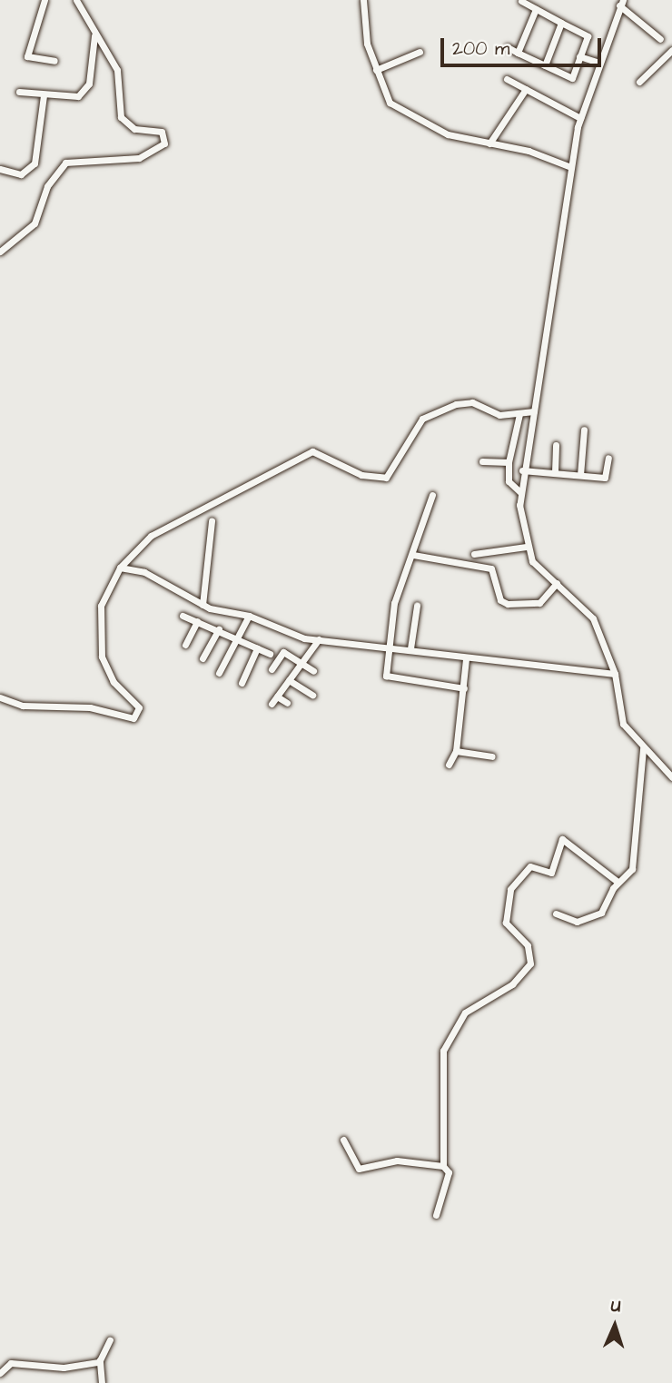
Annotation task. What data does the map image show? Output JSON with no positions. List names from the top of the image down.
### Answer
{
  "scale_bar": "200 m",
  "north": "top"
}
